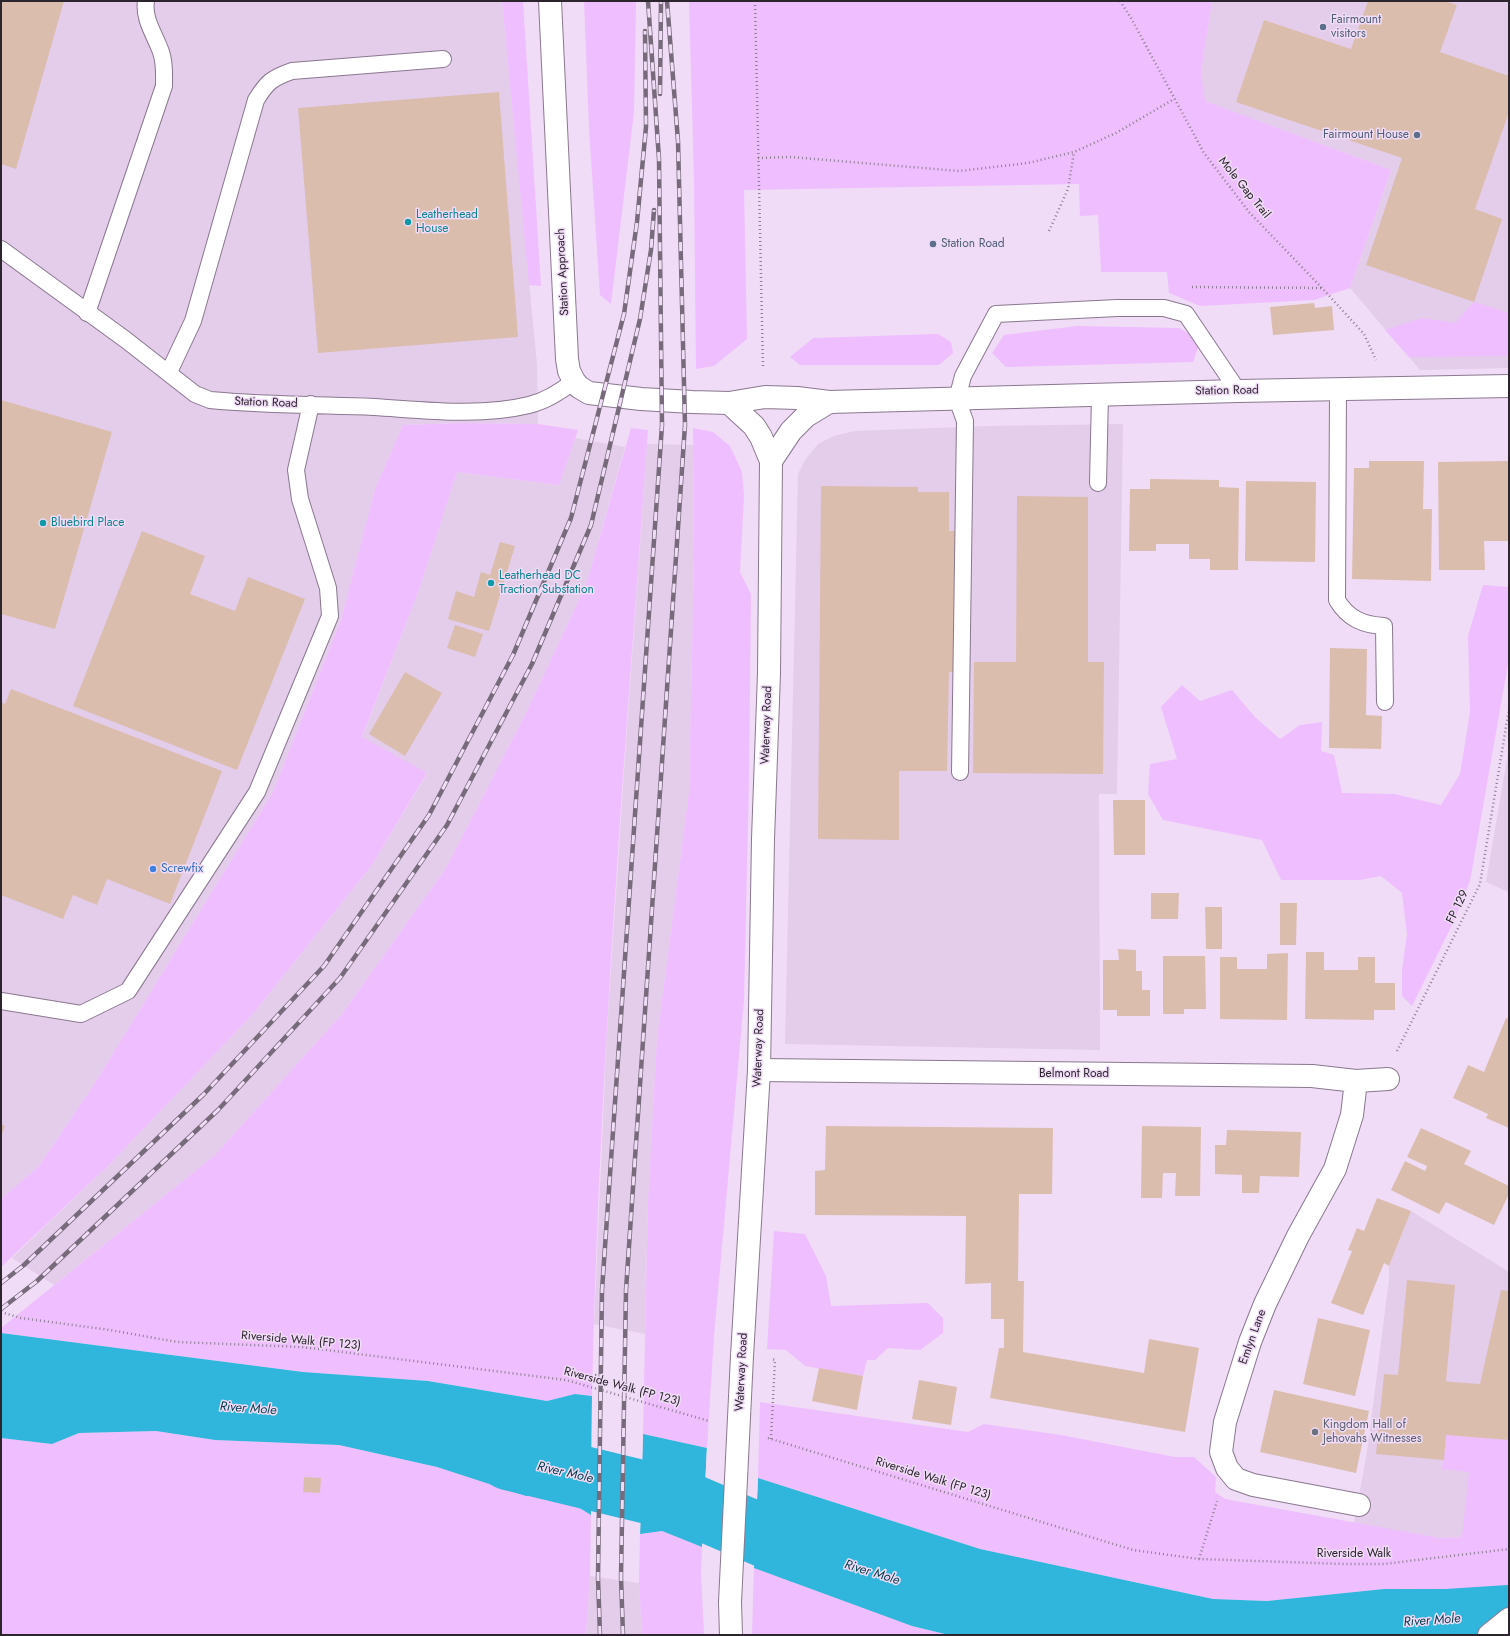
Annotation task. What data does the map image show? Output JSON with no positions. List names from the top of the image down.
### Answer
{
  "streets": {
    "main road": [
      "Station Approach",
      "Station Road",
      "Waterway Road",
      "Belmont Road",
      "Emlyn Lane"
    ],
    "path": [
      "Mole Gap Trail",
      "FP 129",
      "Riverside Walk (FP 123)",
      "Riverside Walk"
    ]
  },
  "crossings": [
    ["Station Approach", "Station Road"],
    ["Station Road", "Waterway Road"],
    ["Waterway Road", "Belmont Road"],
    ["Belmont Road", "Emlyn Lane"],
    ["Riverside Walk (FP 123)", "Riverside Walk"]
  ],
  "water": ["River Mole"],
  "places": [
    "Fairmount visitors",
    "Fairmount House",
    "Leatherhead House",
    "Station Road",
    "Bluebird Place",
    "Leatherhead DC Traction Substation",
    "Screwfix",
    "Kingdom Hall of Jehovahs Witnesses"
  ]
}
